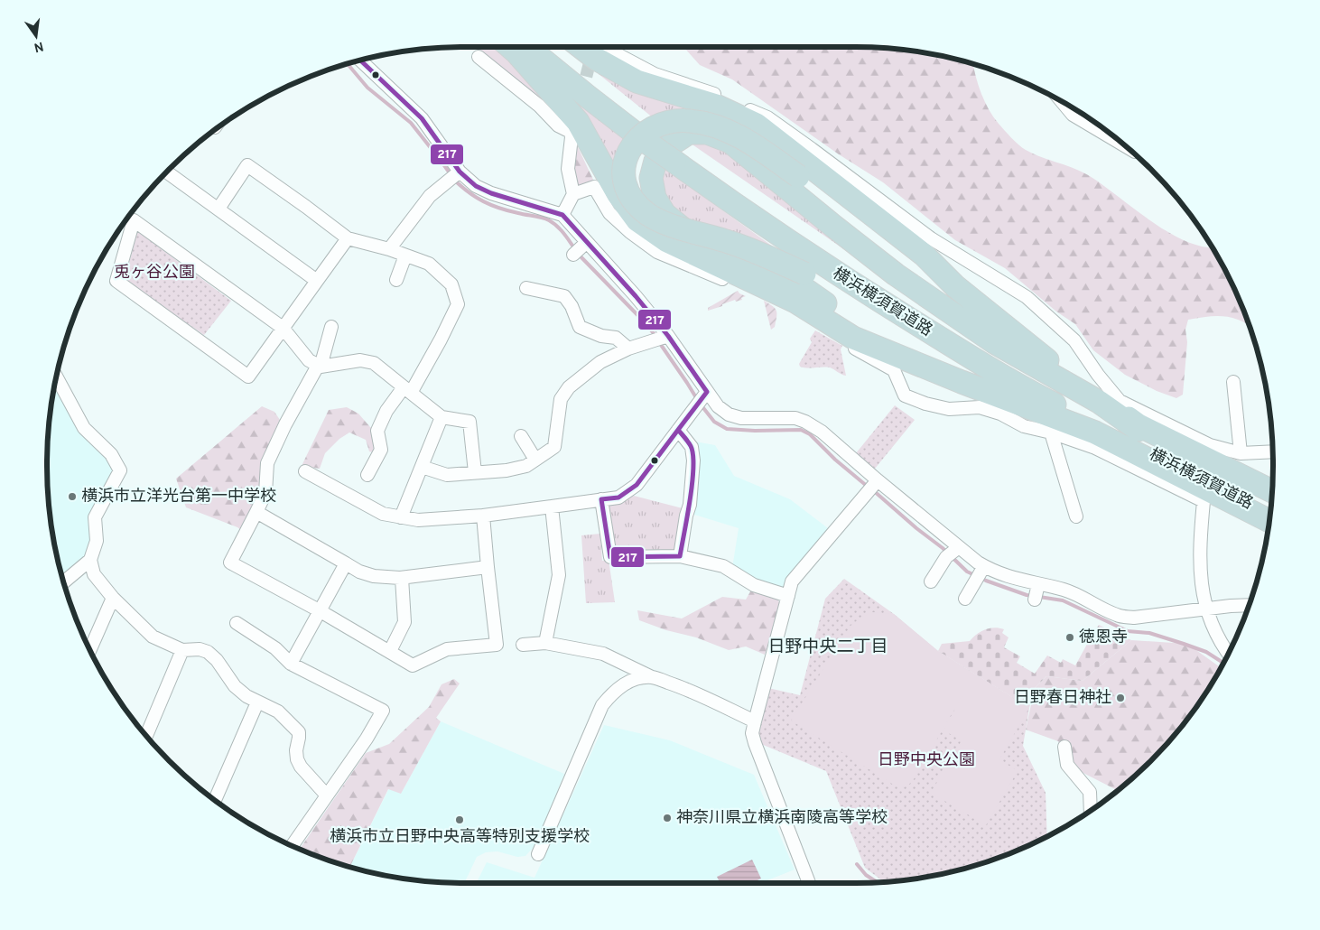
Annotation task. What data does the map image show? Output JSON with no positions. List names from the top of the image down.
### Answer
{
  "streets": {
    "highway": ["横浜横須賀道路"]
  },
  "districts": ["日野中央二丁目"],
  "parks": ["兎ヶ谷公園", "日野中央公園"],
  "places": [
    "横浜市立洋光台第一中学校",
    "徳恩寺",
    "日野春日神社",
    "神奈川県立横浜南陵高等学校",
    "横浜市立日野中央高等特別支援学校"
  ],
  "lines": ["transit line 217"],
  "north": "bottom"
}
